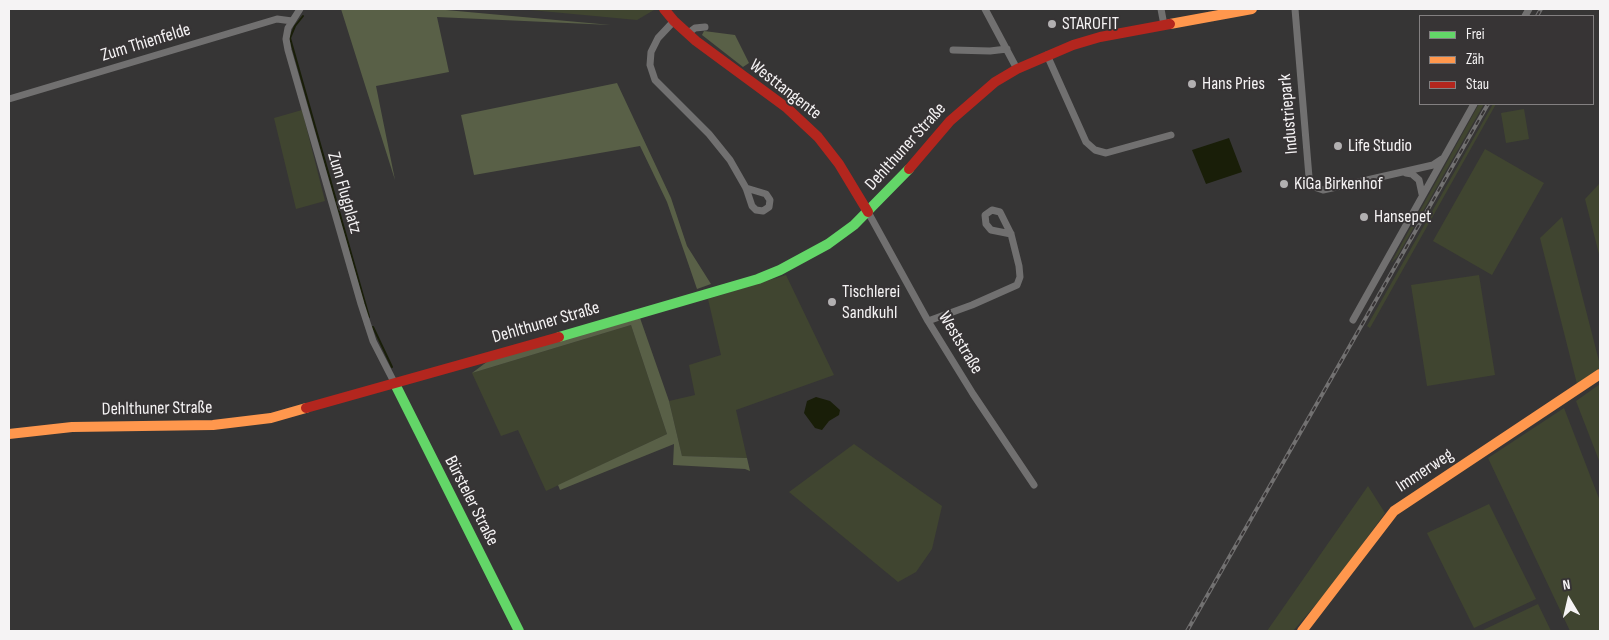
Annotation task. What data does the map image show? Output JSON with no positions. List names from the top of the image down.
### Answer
{
  "streets": {
    "street": [
      "Zum Thienfelde",
      "Westtangente",
      "Industriepark",
      "Dehlthuner Straße",
      "Zum Flugplatz",
      "Weststraße",
      "Immerweg",
      "Bürsteler Straße"
    ]
  },
  "crossings": [
    ["Zum Thienfelde", "Zum Flugplatz"],
    ["Westtangente", "Dehlthuner Straße"],
    ["Westtangente", "Weststraße"],
    ["Dehlthuner Straße", "Zum Flugplatz"],
    ["Dehlthuner Straße", "Weststraße"],
    ["Dehlthuner Straße", "Bürsteler Straße"],
    ["Zum Flugplatz", "Bürsteler Straße"]
  ],
  "places": [
    "STAROFIT",
    "Hans Pries",
    "Life Studio",
    "KiGa Birkenhof",
    "Hansepet",
    "Tischlerei Sandkuhl"
  ],
  "legend": ["Frei", "Zäh", "Stau"],
  "north": "top"
}
